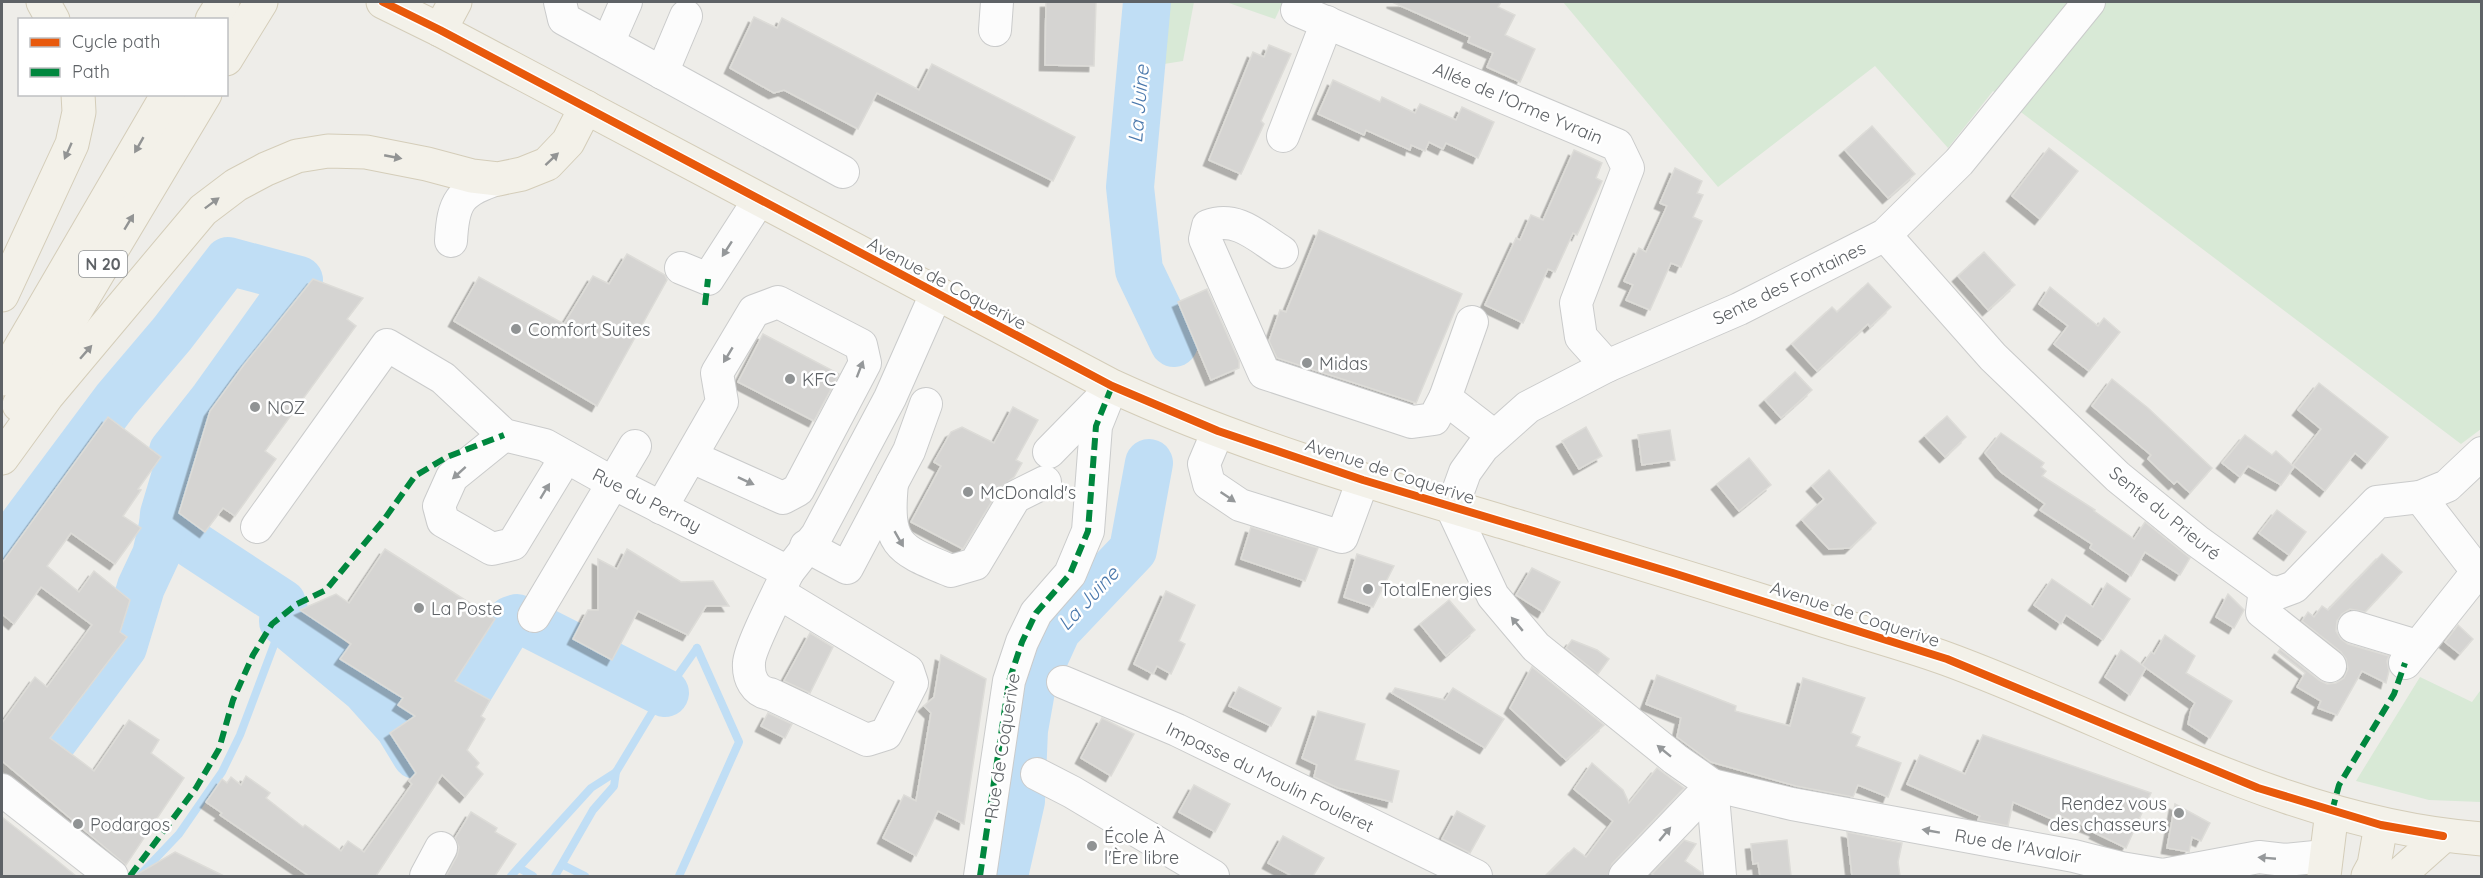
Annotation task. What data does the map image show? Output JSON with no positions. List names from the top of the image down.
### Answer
{
  "streets": {
    "main road": ["N 20", "Avenue de Coquerive"],
    "street": [
      "Allée de l'Orme Yvrain",
      "Sente des Fontaines",
      "Rue du Perray",
      "Sente du Prieuré",
      "Rue de Coquerive",
      "Impasse du Moulin Fouleret",
      "Rue de l'Avaloir"
    ]
  },
  "crossings": [
    ["Allée de l'Orme Yvrain", "Sente des Fontaines"],
    ["Avenue de Coquerive", "Sente des Fontaines"],
    ["Avenue de Coquerive", "Rue de Coquerive"],
    ["Sente des Fontaines", "Sente du Prieuré"]
  ],
  "one_way": ["Rue de l'Avaloir"],
  "water": ["La Juine"],
  "places": [
    "Comfort Suites",
    "Midas",
    "KFC",
    "NOZ",
    "McDonald's",
    "TotalEnergies",
    "La Poste",
    "Rendez vous des chasseurs",
    "Podargos",
    "École À l'Ère libre"
  ],
  "legend": ["Cycle path", "Path"]
}
